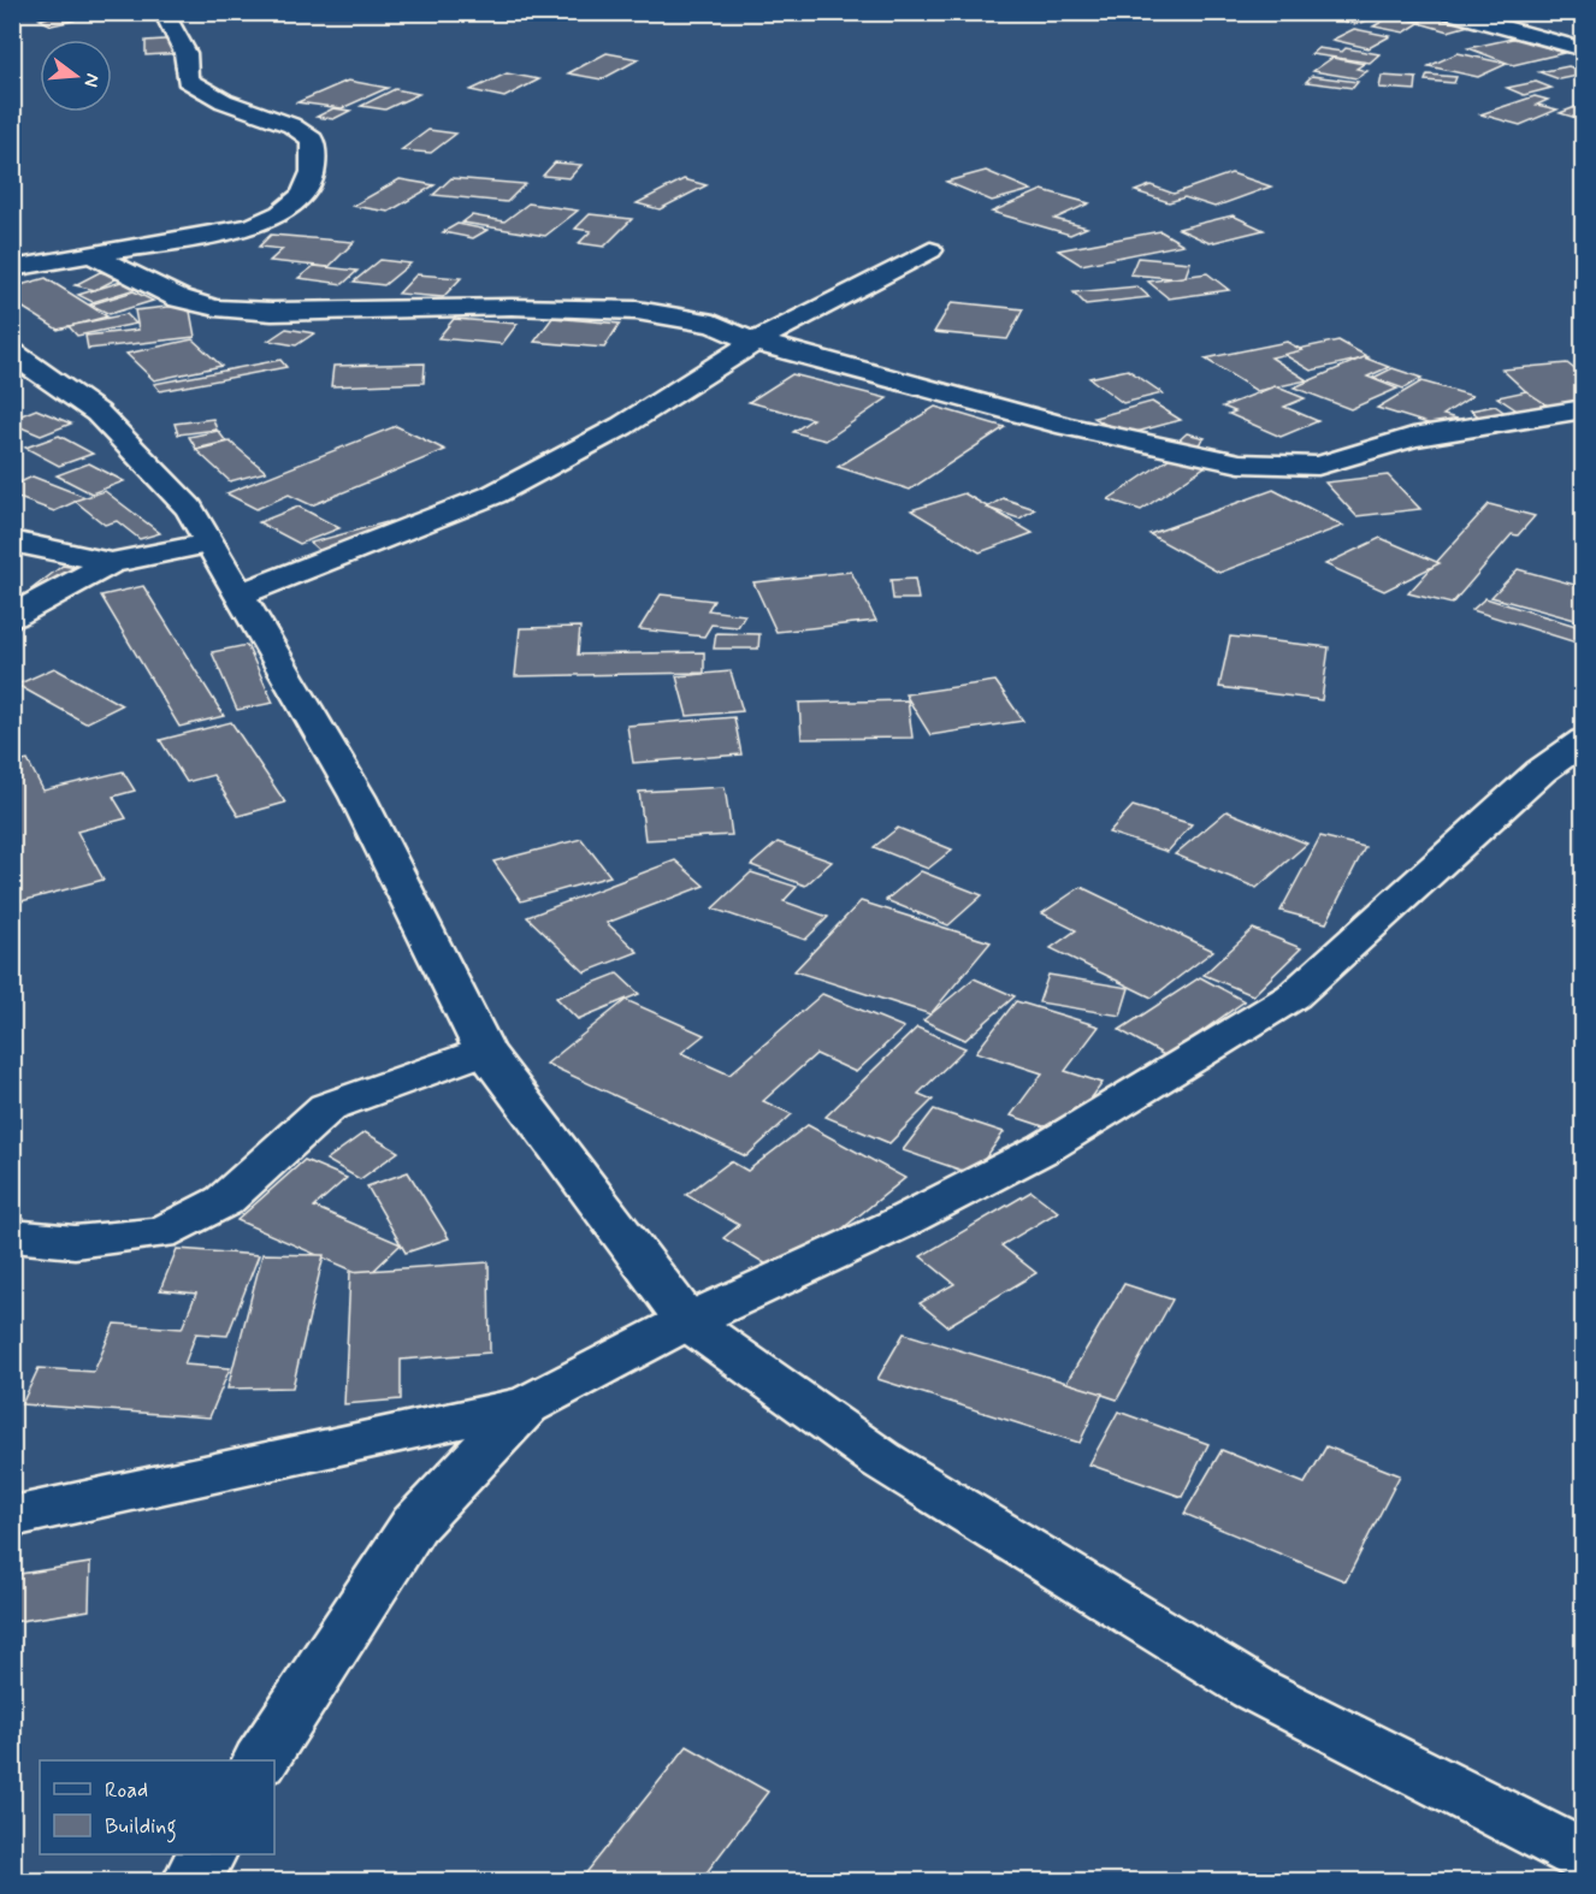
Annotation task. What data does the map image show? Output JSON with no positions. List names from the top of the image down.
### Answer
{
  "legend": ["Road", "Building"],
  "north": "right"
}
